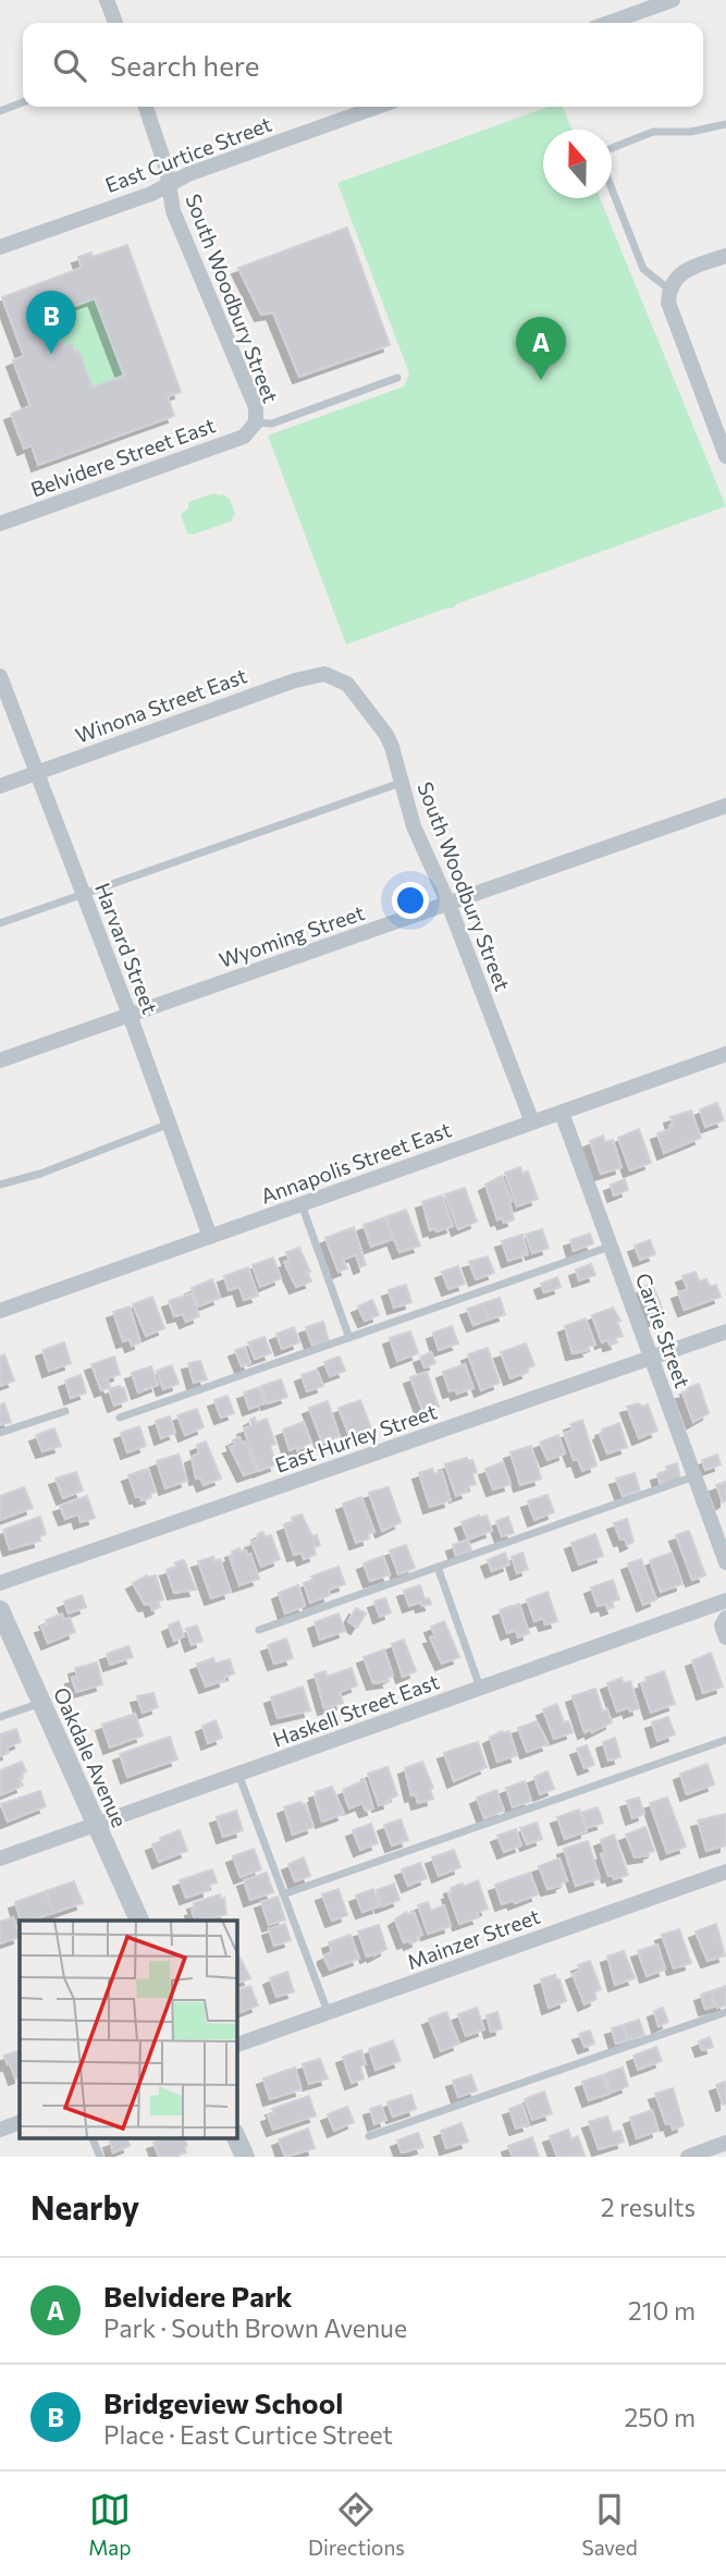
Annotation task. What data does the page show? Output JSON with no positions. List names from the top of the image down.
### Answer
{
  "streets": {
    "street": [
      "East Curtice Street",
      "South Woodbury Street",
      "Belvidere Street East",
      "Winona Street East",
      "Wyoming Street",
      "Harvard Street",
      "Annapolis Street East",
      "Carrie Street",
      "East Hurley Street",
      "Haskell Street East",
      "Oakdale Avenue",
      "Mainzer Street"
    ]
  },
  "crossings": [
    ["East Curtice Street", "South Woodbury Street"],
    ["South Woodbury Street", "Belvidere Street East"],
    ["South Woodbury Street", "Winona Street East"],
    ["South Woodbury Street", "Wyoming Street"],
    ["South Woodbury Street", "Annapolis Street East"],
    ["Winona Street East", "Harvard Street"],
    ["Wyoming Street", "Harvard Street"],
    ["Harvard Street", "Annapolis Street East"],
    ["Annapolis Street East", "Carrie Street"],
    ["Carrie Street", "East Hurley Street"],
    ["Haskell Street East", "Oakdale Avenue"]
  ],
  "north": "top",
  "page": {
    "search": "Search here",
    "pins": ["B", "A"],
    "heading": ["Nearby", "2 results"],
    "list": [
      {
        "mark": "A",
        "name": "Belvidere Park",
        "note": "Park · South Brown Avenue",
        "value": "210 m"
      },
      {
        "mark": "B",
        "name": "Bridgeview School",
        "note": "Place · East Curtice Street",
        "value": "250 m"
      }
    ],
    "nav": ["Map", "Directions", "Saved"]
  }
}
